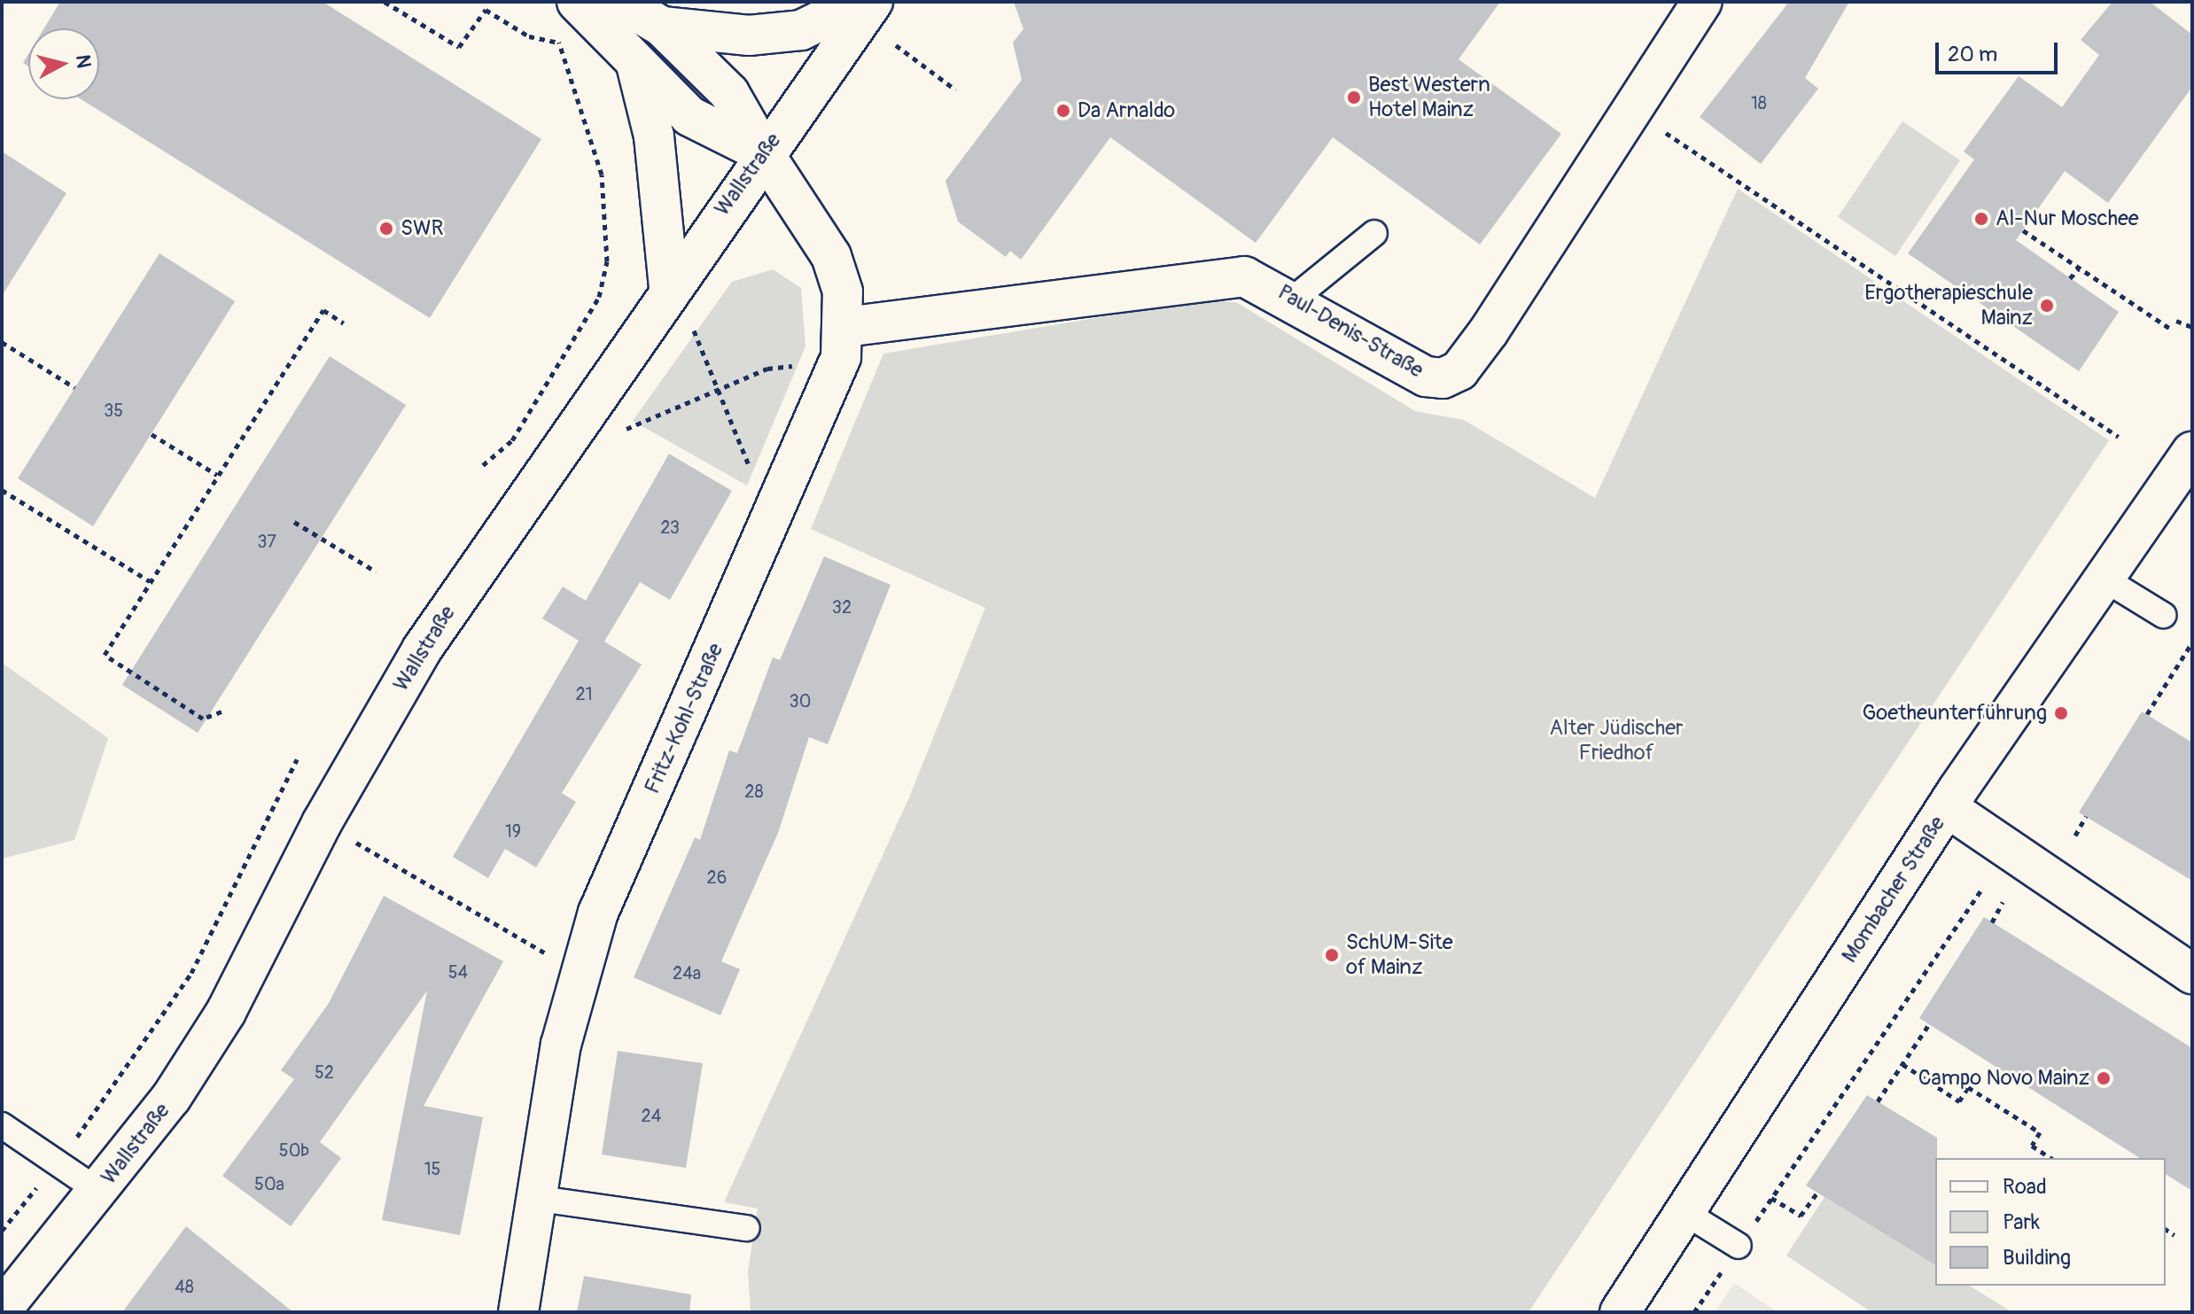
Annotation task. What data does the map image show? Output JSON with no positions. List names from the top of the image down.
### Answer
{
  "streets": {
    "street": [
      "Wallstraße",
      "Paul-Denis-Straße",
      "Fritz-Kohl-Straße",
      "Mombacher Straße"
    ]
  },
  "crossings": [
    ["Wallstraße", "Fritz-Kohl-Straße"],
    ["Paul-Denis-Straße", "Fritz-Kohl-Straße"]
  ],
  "parks": ["Alter Jüdischer Friedhof"],
  "places": [
    "Best Western Hotel Mainz",
    "Da Arnaldo",
    "Al-Nur Moschee",
    "SWR",
    "Ergotherapieschule Mainz",
    "Goetheunterführung",
    "SchUM-Site of Mainz",
    "Campo Novo Mainz"
  ],
  "house_numbers": [
    "18",
    "35",
    "23",
    "37",
    "32",
    "21",
    "30",
    "28",
    "19",
    "26",
    "54",
    "24a",
    "52",
    "24",
    "50b",
    "15",
    "50a",
    "48"
  ],
  "legend": ["Road", "Park", "Building"],
  "scale_bar": "20 m",
  "north": "right"
}
